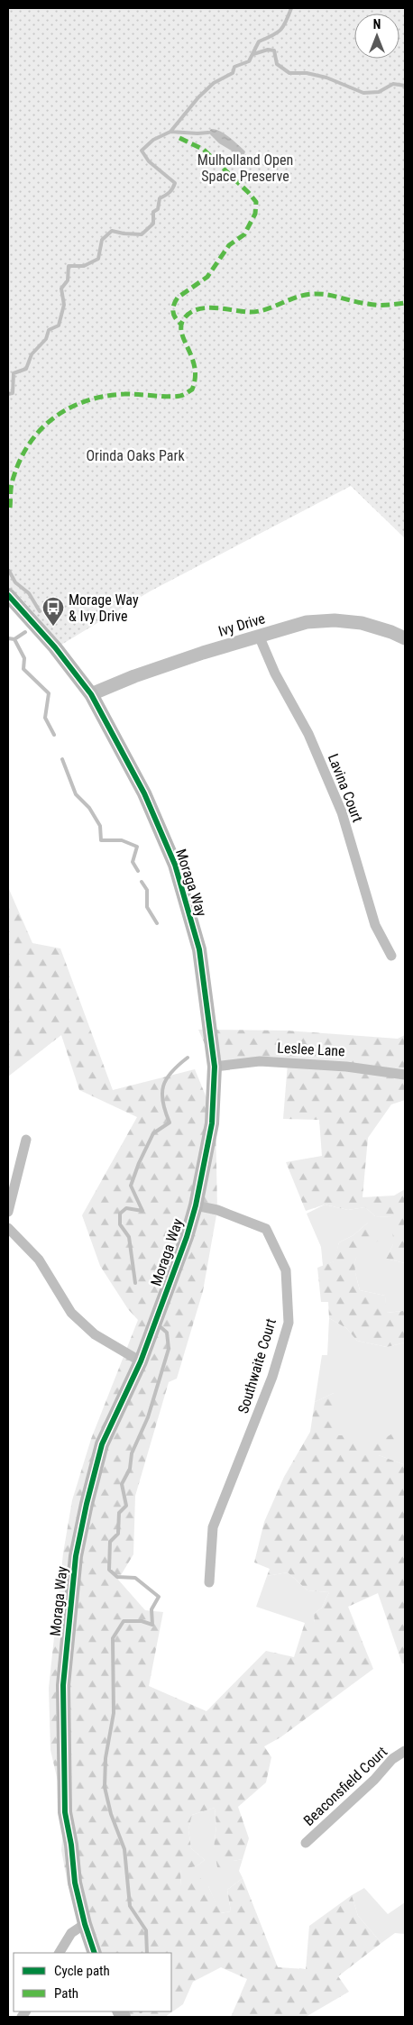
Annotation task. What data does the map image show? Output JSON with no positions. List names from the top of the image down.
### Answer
{
  "streets": {
    "main road": ["Moraga Way"],
    "street": [
      "Ivy Drive",
      "Lavina Court",
      "Leslee Lane",
      "Southwaite Court",
      "Beaconsfield Court"
    ]
  },
  "crossings": [
    ["Ivy Drive", "Lavina Court"],
    ["Ivy Drive", "Moraga Way"],
    ["Moraga Way", "Leslee Lane"],
    ["Moraga Way", "Southwaite Court"]
  ],
  "parks": ["Mulholland Open Space Preserve", "Orinda Oaks Park"],
  "places": {
    "bus stop": ["Morage Way & Ivy Drive"]
  },
  "legend": ["Cycle path", "Path"],
  "north": "top"
}
